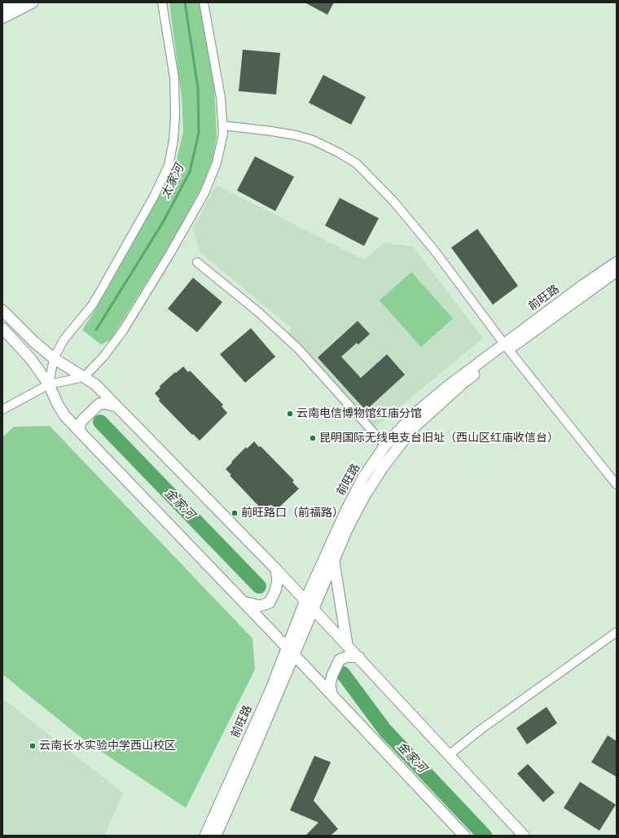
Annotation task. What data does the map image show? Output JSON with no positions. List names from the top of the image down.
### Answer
{
  "streets": {
    "street": ["前旺路"]
  },
  "water": ["太家河", "金家河"],
  "places": [
    "云南电信博物馆红庙分馆",
    "昆明国际无线电支台旧址（西山区红庙收信台）",
    "前旺路口（前福路）",
    "云南长水实验中学西山校区"
  ]
}
